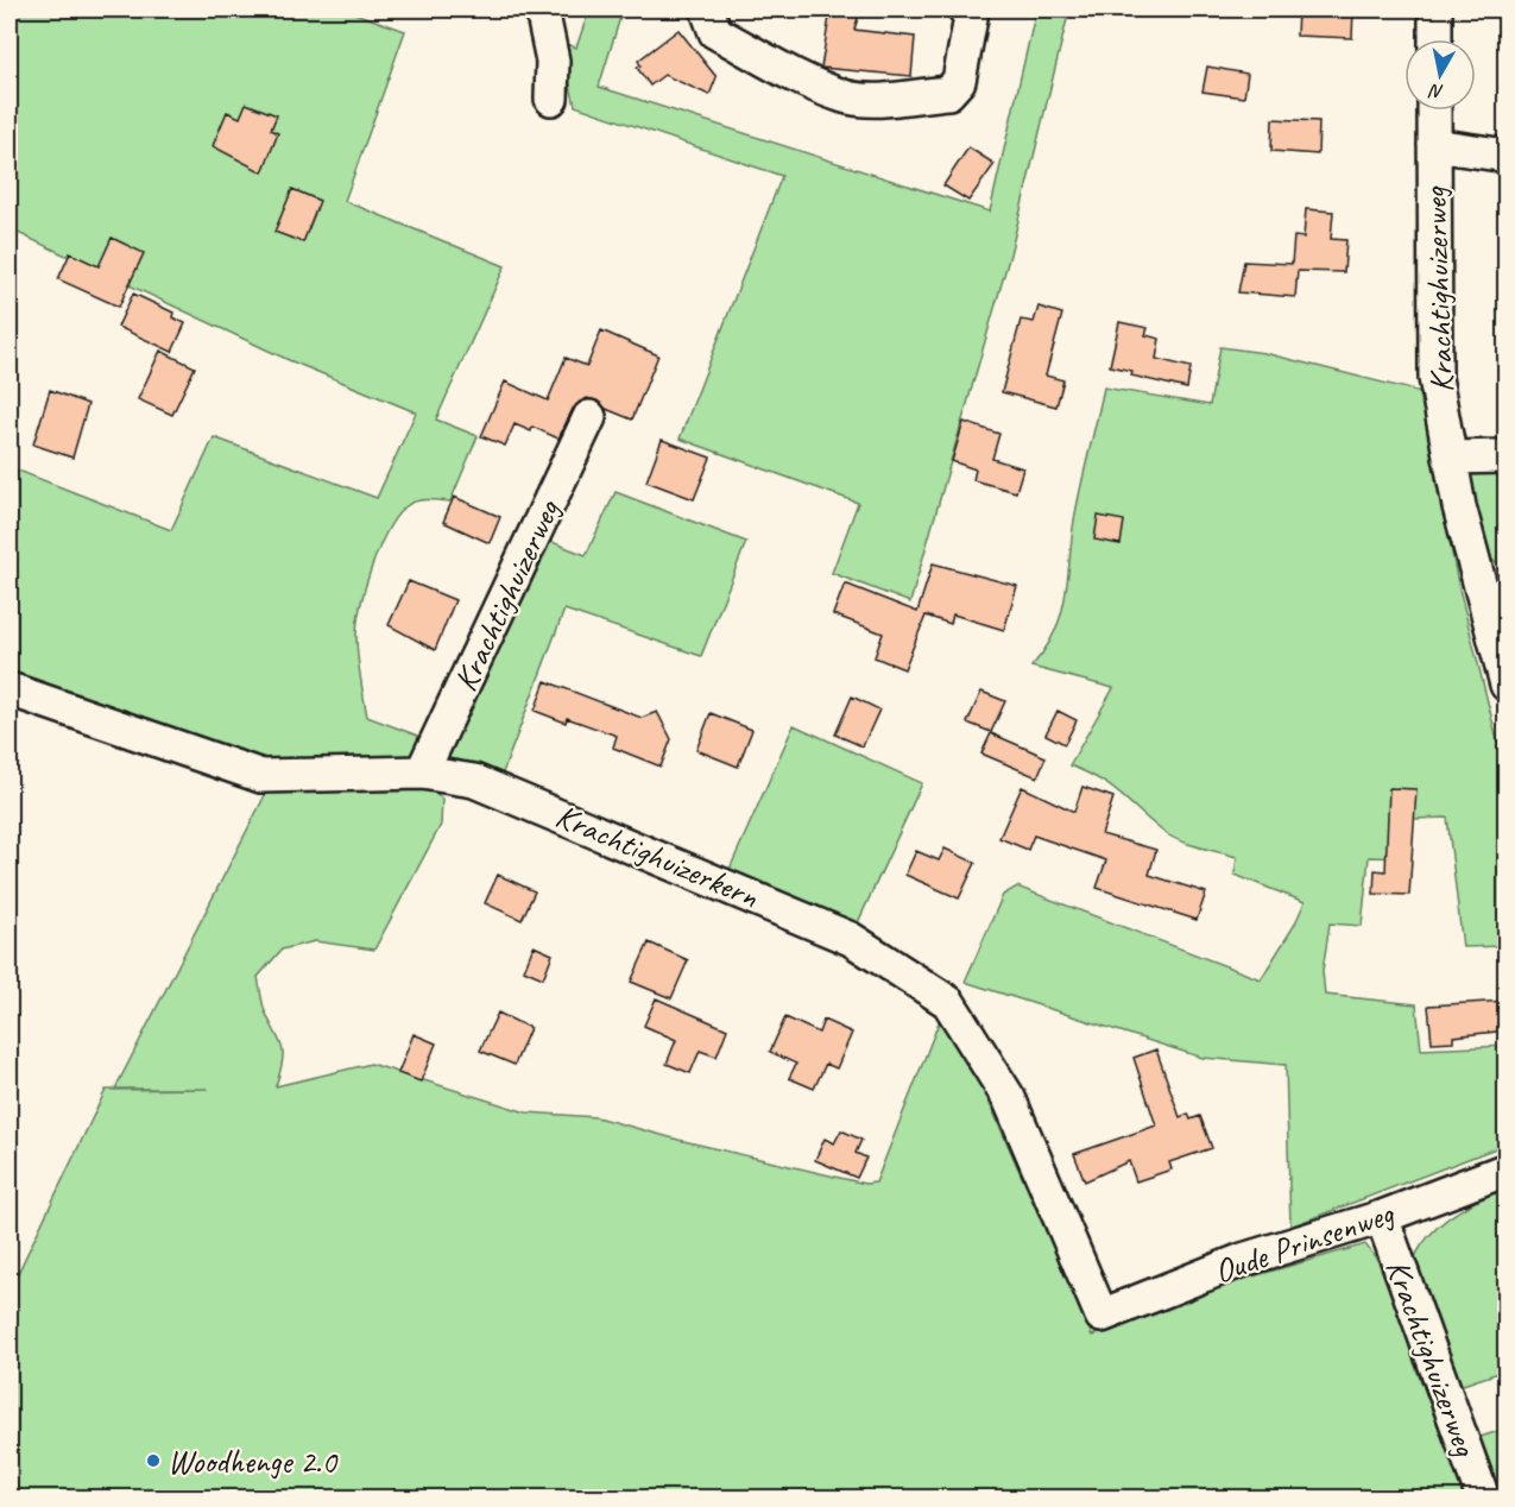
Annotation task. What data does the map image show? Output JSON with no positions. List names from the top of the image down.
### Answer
{
  "streets": {
    "street": ["Krachtighuizerweg", "Krachtighuizerkern", "Oude Prinsenweg"]
  },
  "crossings": [
    ["Krachtighuizerweg", "Krachtighuizerkern"],
    ["Krachtighuizerweg", "Oude Prinsenweg"],
    ["Krachtighuizerkern", "Oude Prinsenweg"]
  ],
  "places": ["Woodhenge 2.0"],
  "north": "bottom"
}
